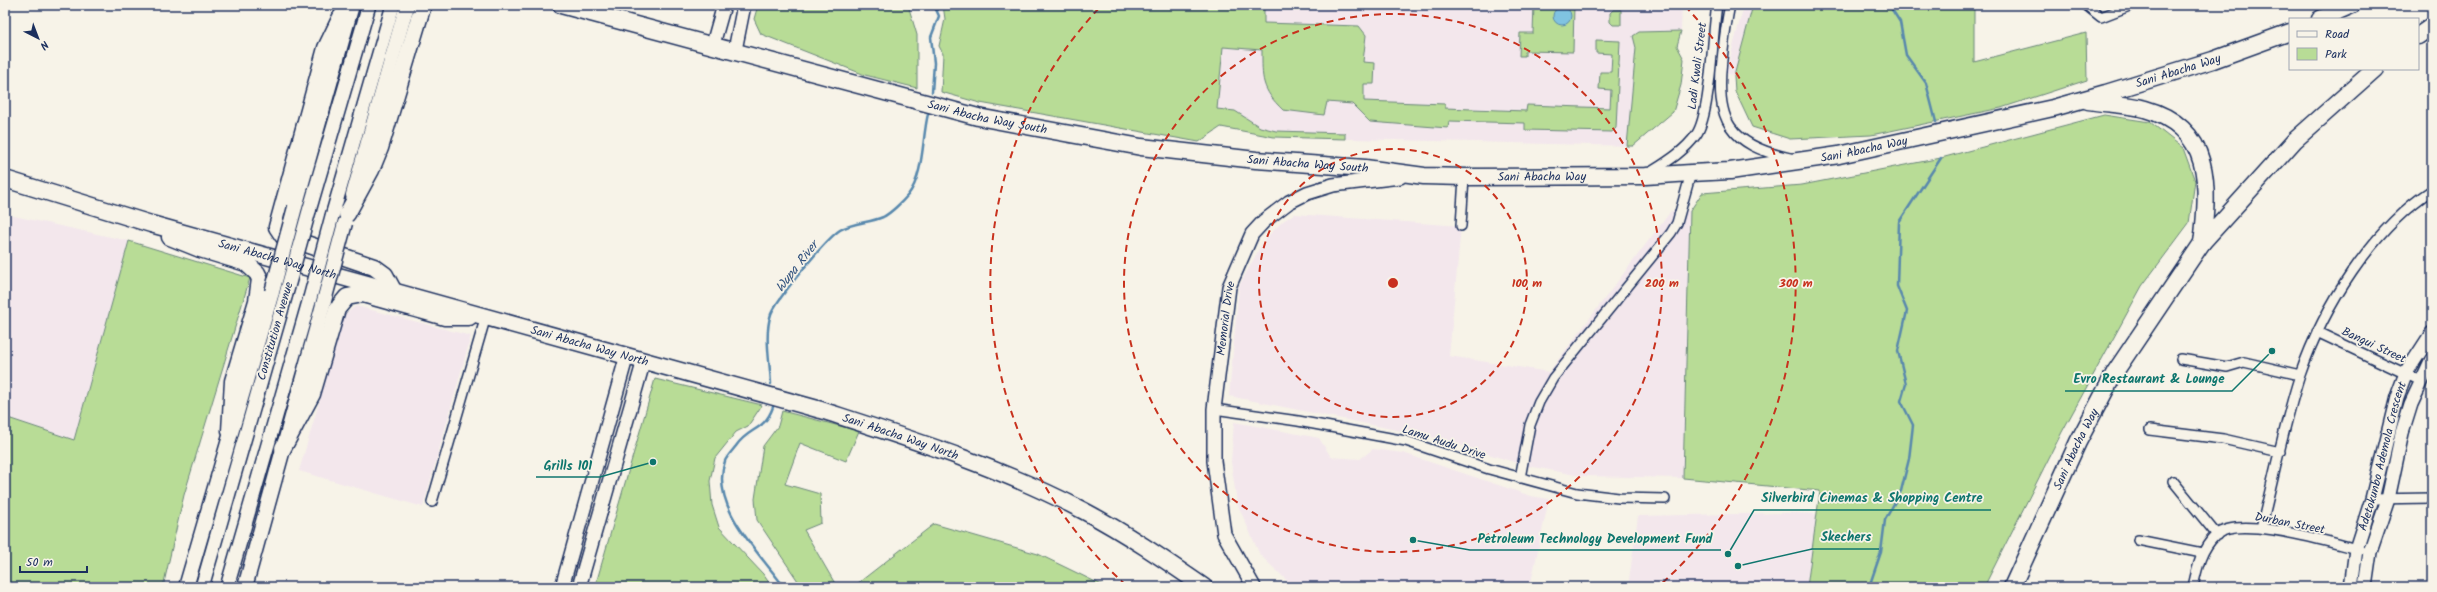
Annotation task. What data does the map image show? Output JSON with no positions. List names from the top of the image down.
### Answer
{
  "streets": {
    "highway": ["Sani Abacha Way", "Sani Abacha Way South", "Sani Abacha Way North"],
    "main road": ["Memorial Drive", "Constitution Avenue", "Adetokunbo Ademola Crescent"],
    "street": [
      "Ladi Kwali Street",
      "Bangui Street",
      "Lamu Audu Drive",
      "Durban Street"
    ]
  },
  "crossings": [
    ["Ladi Kwali Street", "Sani Abacha Way"],
    ["Sani Abacha Way", "Sani Abacha Way South"],
    ["Sani Abacha Way", "Memorial Drive"],
    ["Sani Abacha Way South", "Memorial Drive"],
    ["Memorial Drive", "Lamu Audu Drive"],
    ["Bangui Street", "Adetokunbo Ademola Crescent"],
    ["Adetokunbo Ademola Crescent", "Durban Street"]
  ],
  "water": ["Wupa River"],
  "places": [
    "Evro Restaurant & Lounge",
    "Grills 101",
    "Petroleum Technology Development Fund",
    "Silverbird Cinemas & Shopping Centre",
    "Skechers"
  ],
  "legend": ["Road", "Park"],
  "scale_bar": "50 m",
  "north": "bottom right",
  "rings": ["100 m", "200 m", "300 m"]
}
